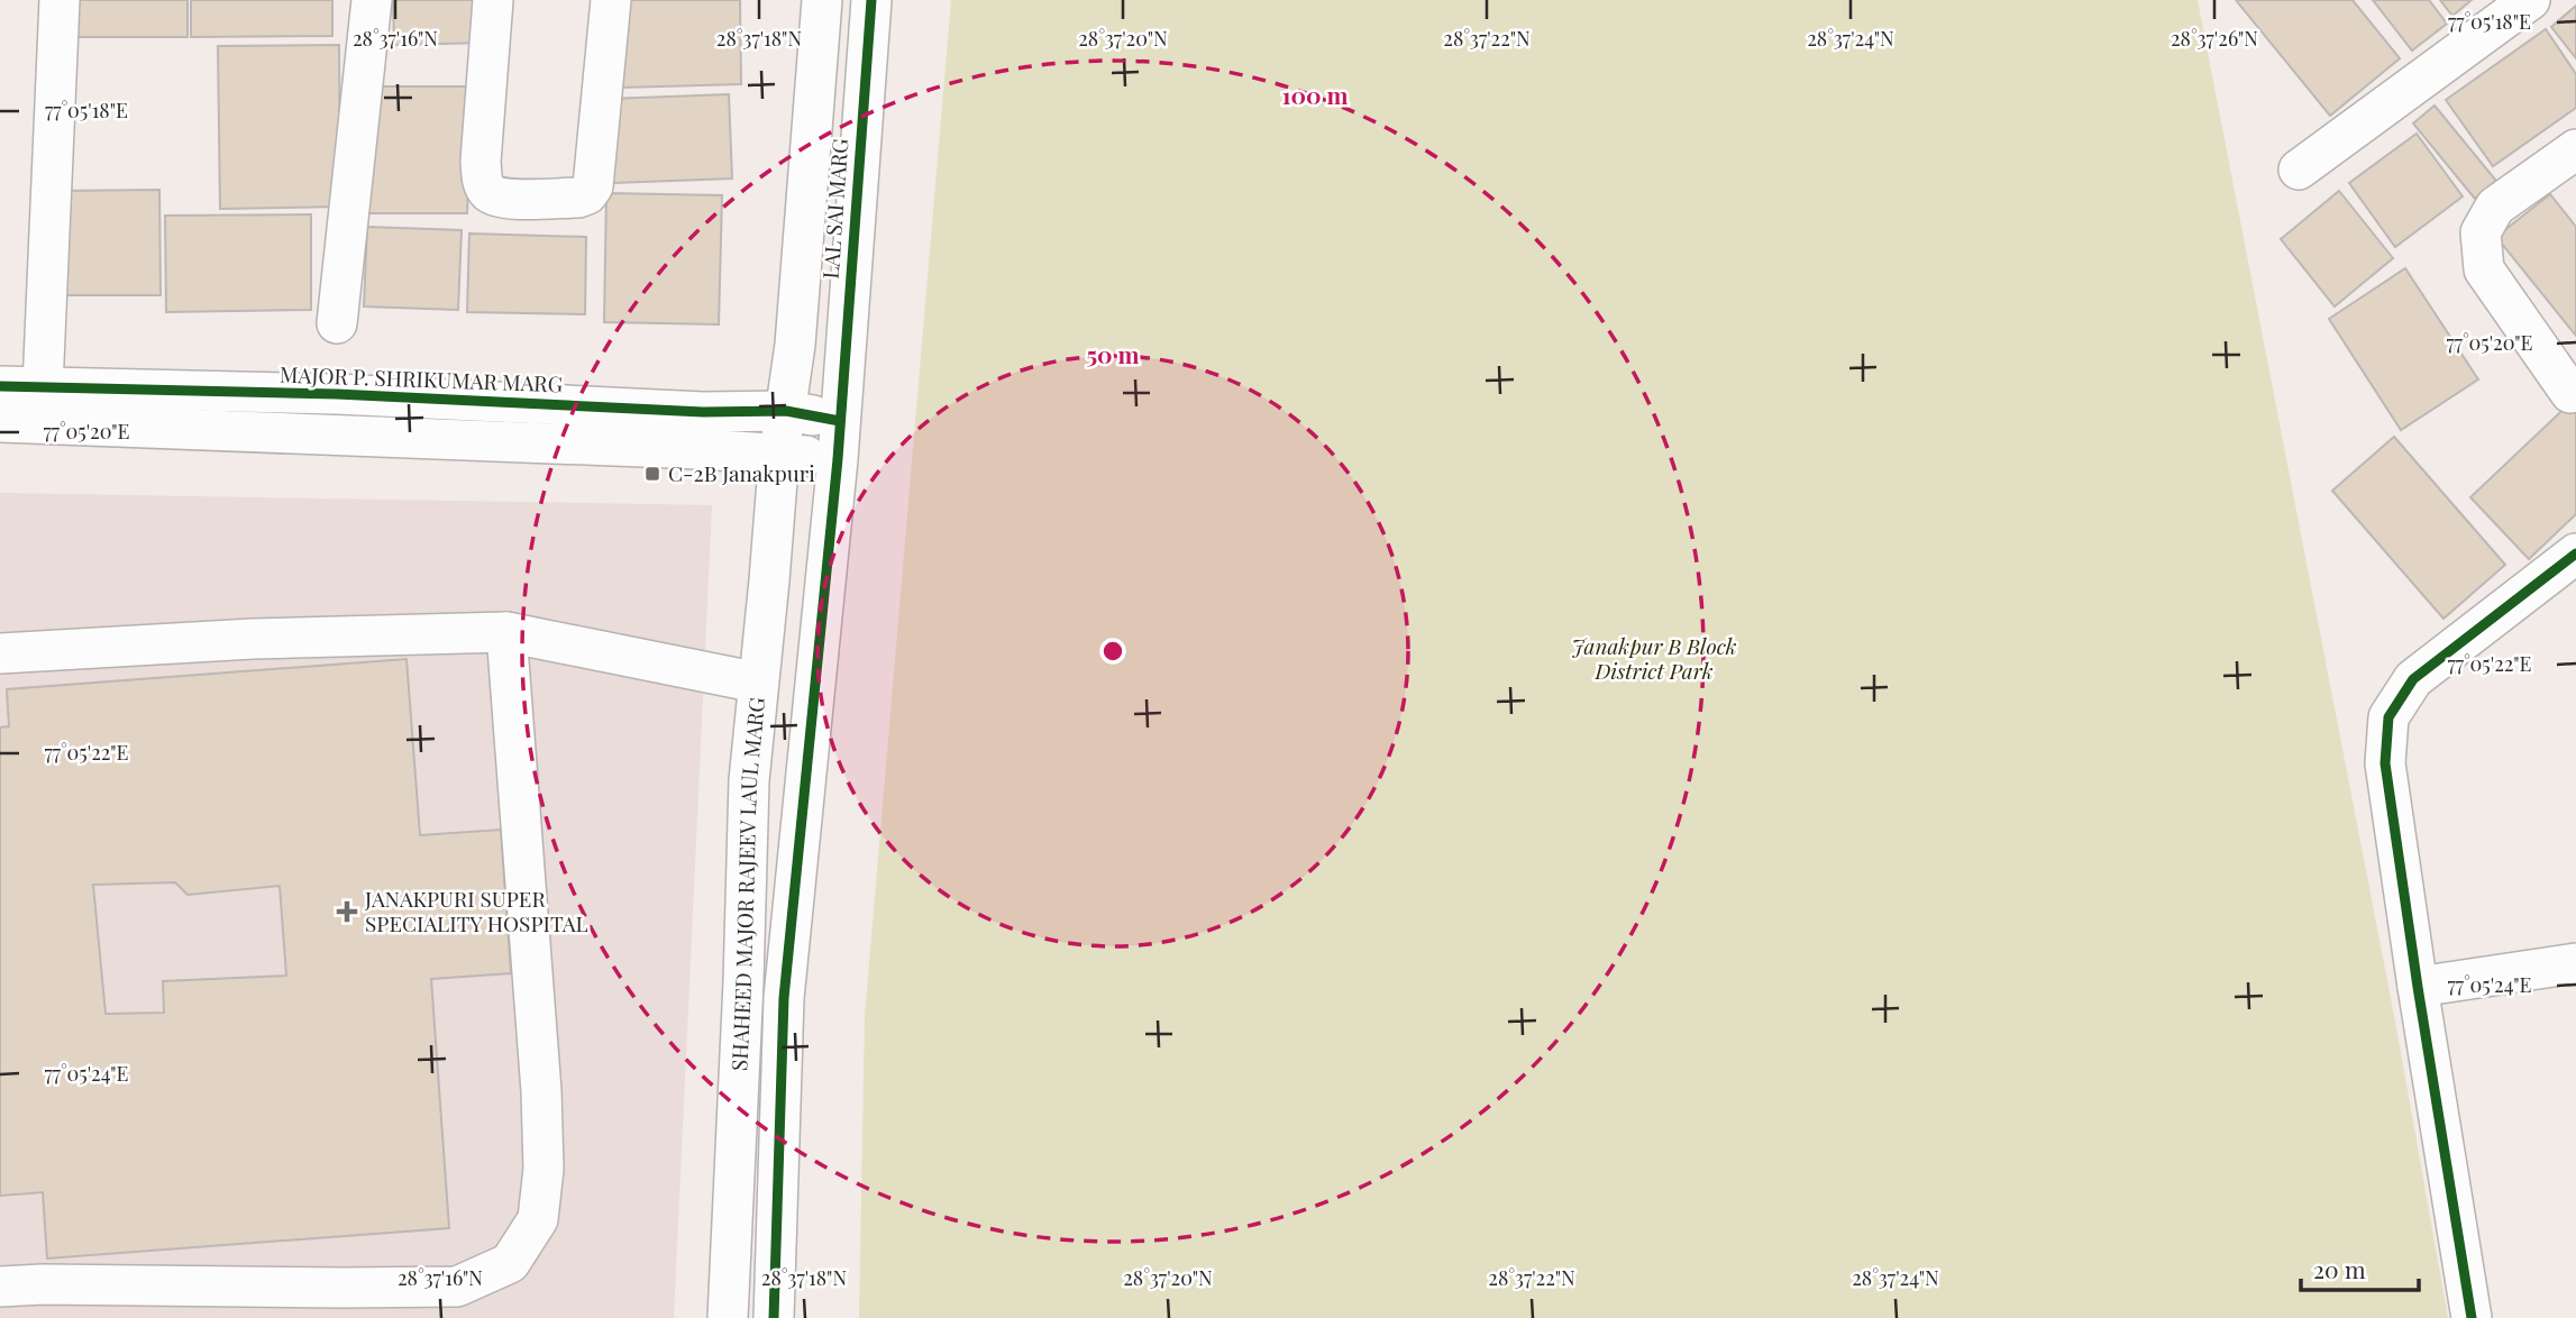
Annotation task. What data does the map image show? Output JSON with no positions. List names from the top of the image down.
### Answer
{
  "streets": {
    "street": ["LAL SAI MARG", "MAJOR P. SHRIKUMAR MARG", "SHAHEED MAJOR RAJEEV LAUL MARG"]
  },
  "crossings": [
    ["LAL SAI MARG", "MAJOR P. SHRIKUMAR MARG"],
    ["LAL SAI MARG", "SHAHEED MAJOR RAJEEV LAUL MARG"],
    ["MAJOR P. SHRIKUMAR MARG", "SHAHEED MAJOR RAJEEV LAUL MARG"]
  ],
  "parks": ["Janakpur B Block District Park"],
  "places": {
    "transit": ["C-2B Janakpuri"],
    "health": ["JANAKPURI SUPER SPECIALITY HOSPITAL"]
  },
  "scale_bar": "20 m",
  "coordinates": [
    "77°05'18\"E",
    "28°37'16\"N",
    "28°37'18\"N",
    "28°37'20\"N",
    "28°37'22\"N",
    "28°37'24\"N",
    "28°37'26\"N",
    "77°05'20\"E",
    "77°05'22\"E",
    "77°05'24\"E"
  ],
  "rings": ["100 m", "50 m"]
}
